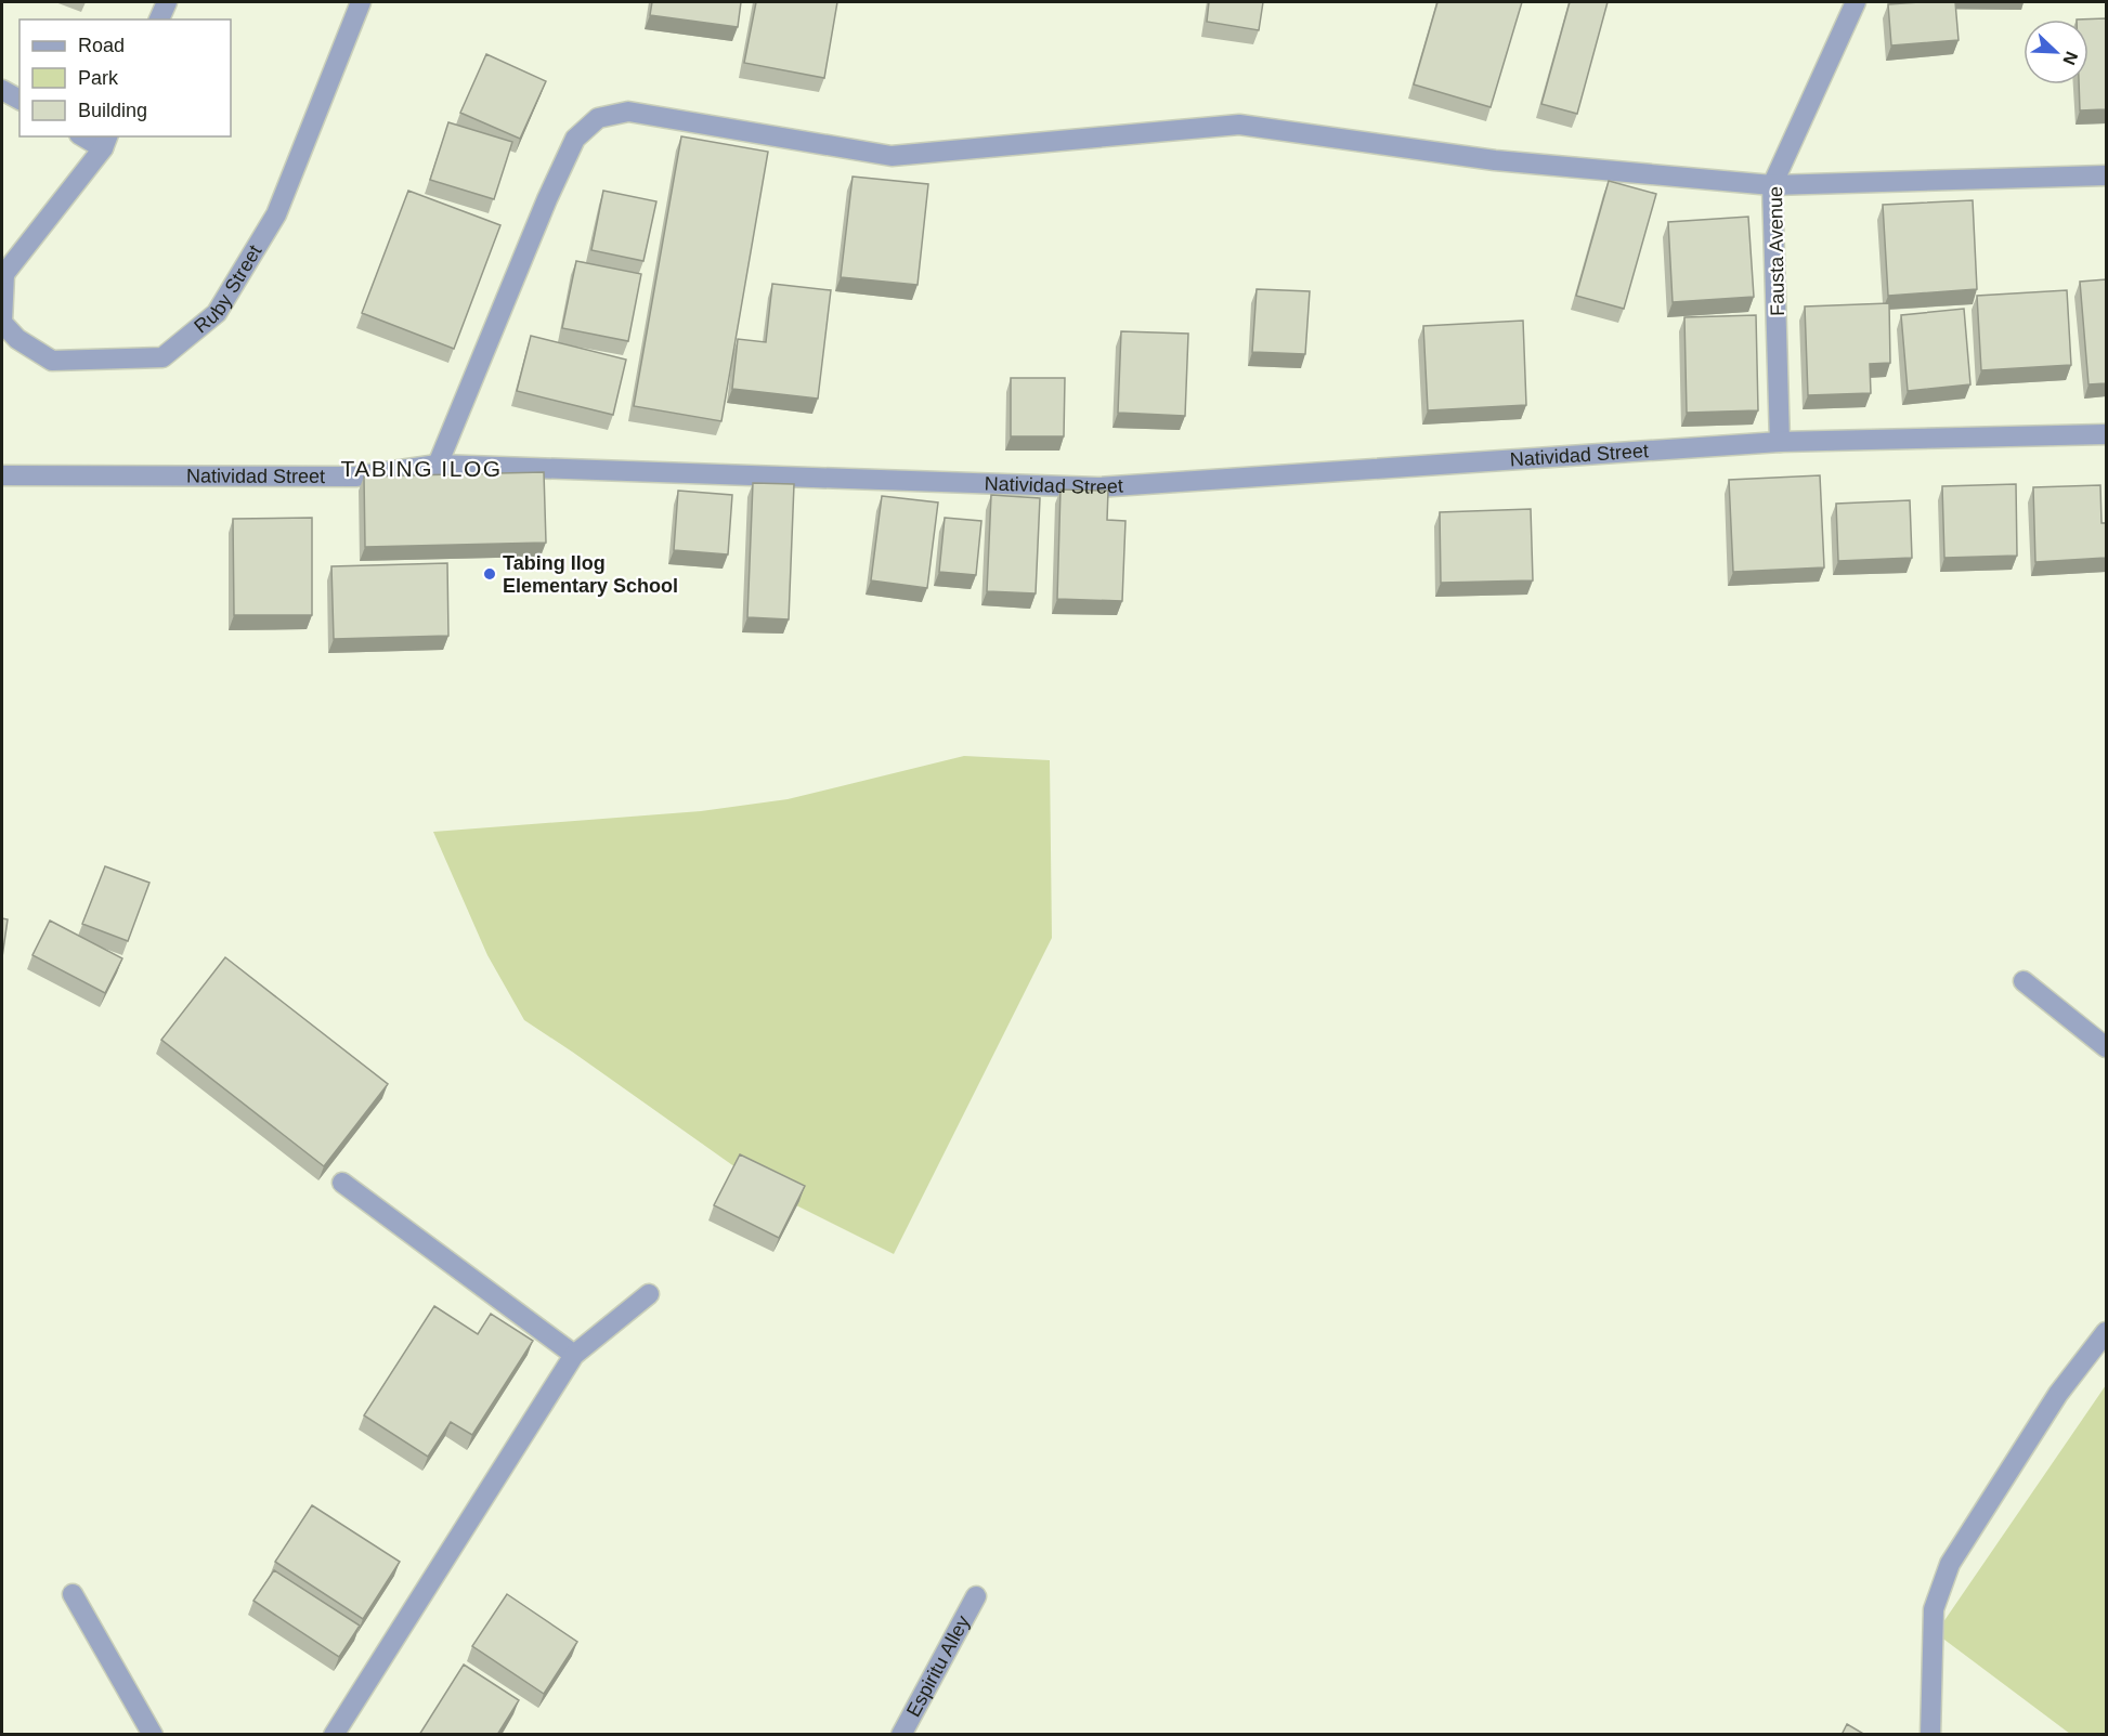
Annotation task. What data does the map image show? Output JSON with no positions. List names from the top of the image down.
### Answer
{
  "streets": {
    "street": [
      "Fausta Avenue",
      "Ruby Street",
      "Natividad Street",
      "Espiritu Alley"
    ]
  },
  "crossings": [
    ["Fausta Avenue", "Natividad Street"]
  ],
  "districts": ["TABING ILOG"],
  "places": ["Tabing Ilog Elementary School"],
  "legend": ["Road", "Park", "Building"],
  "north": "bottom right"
}
